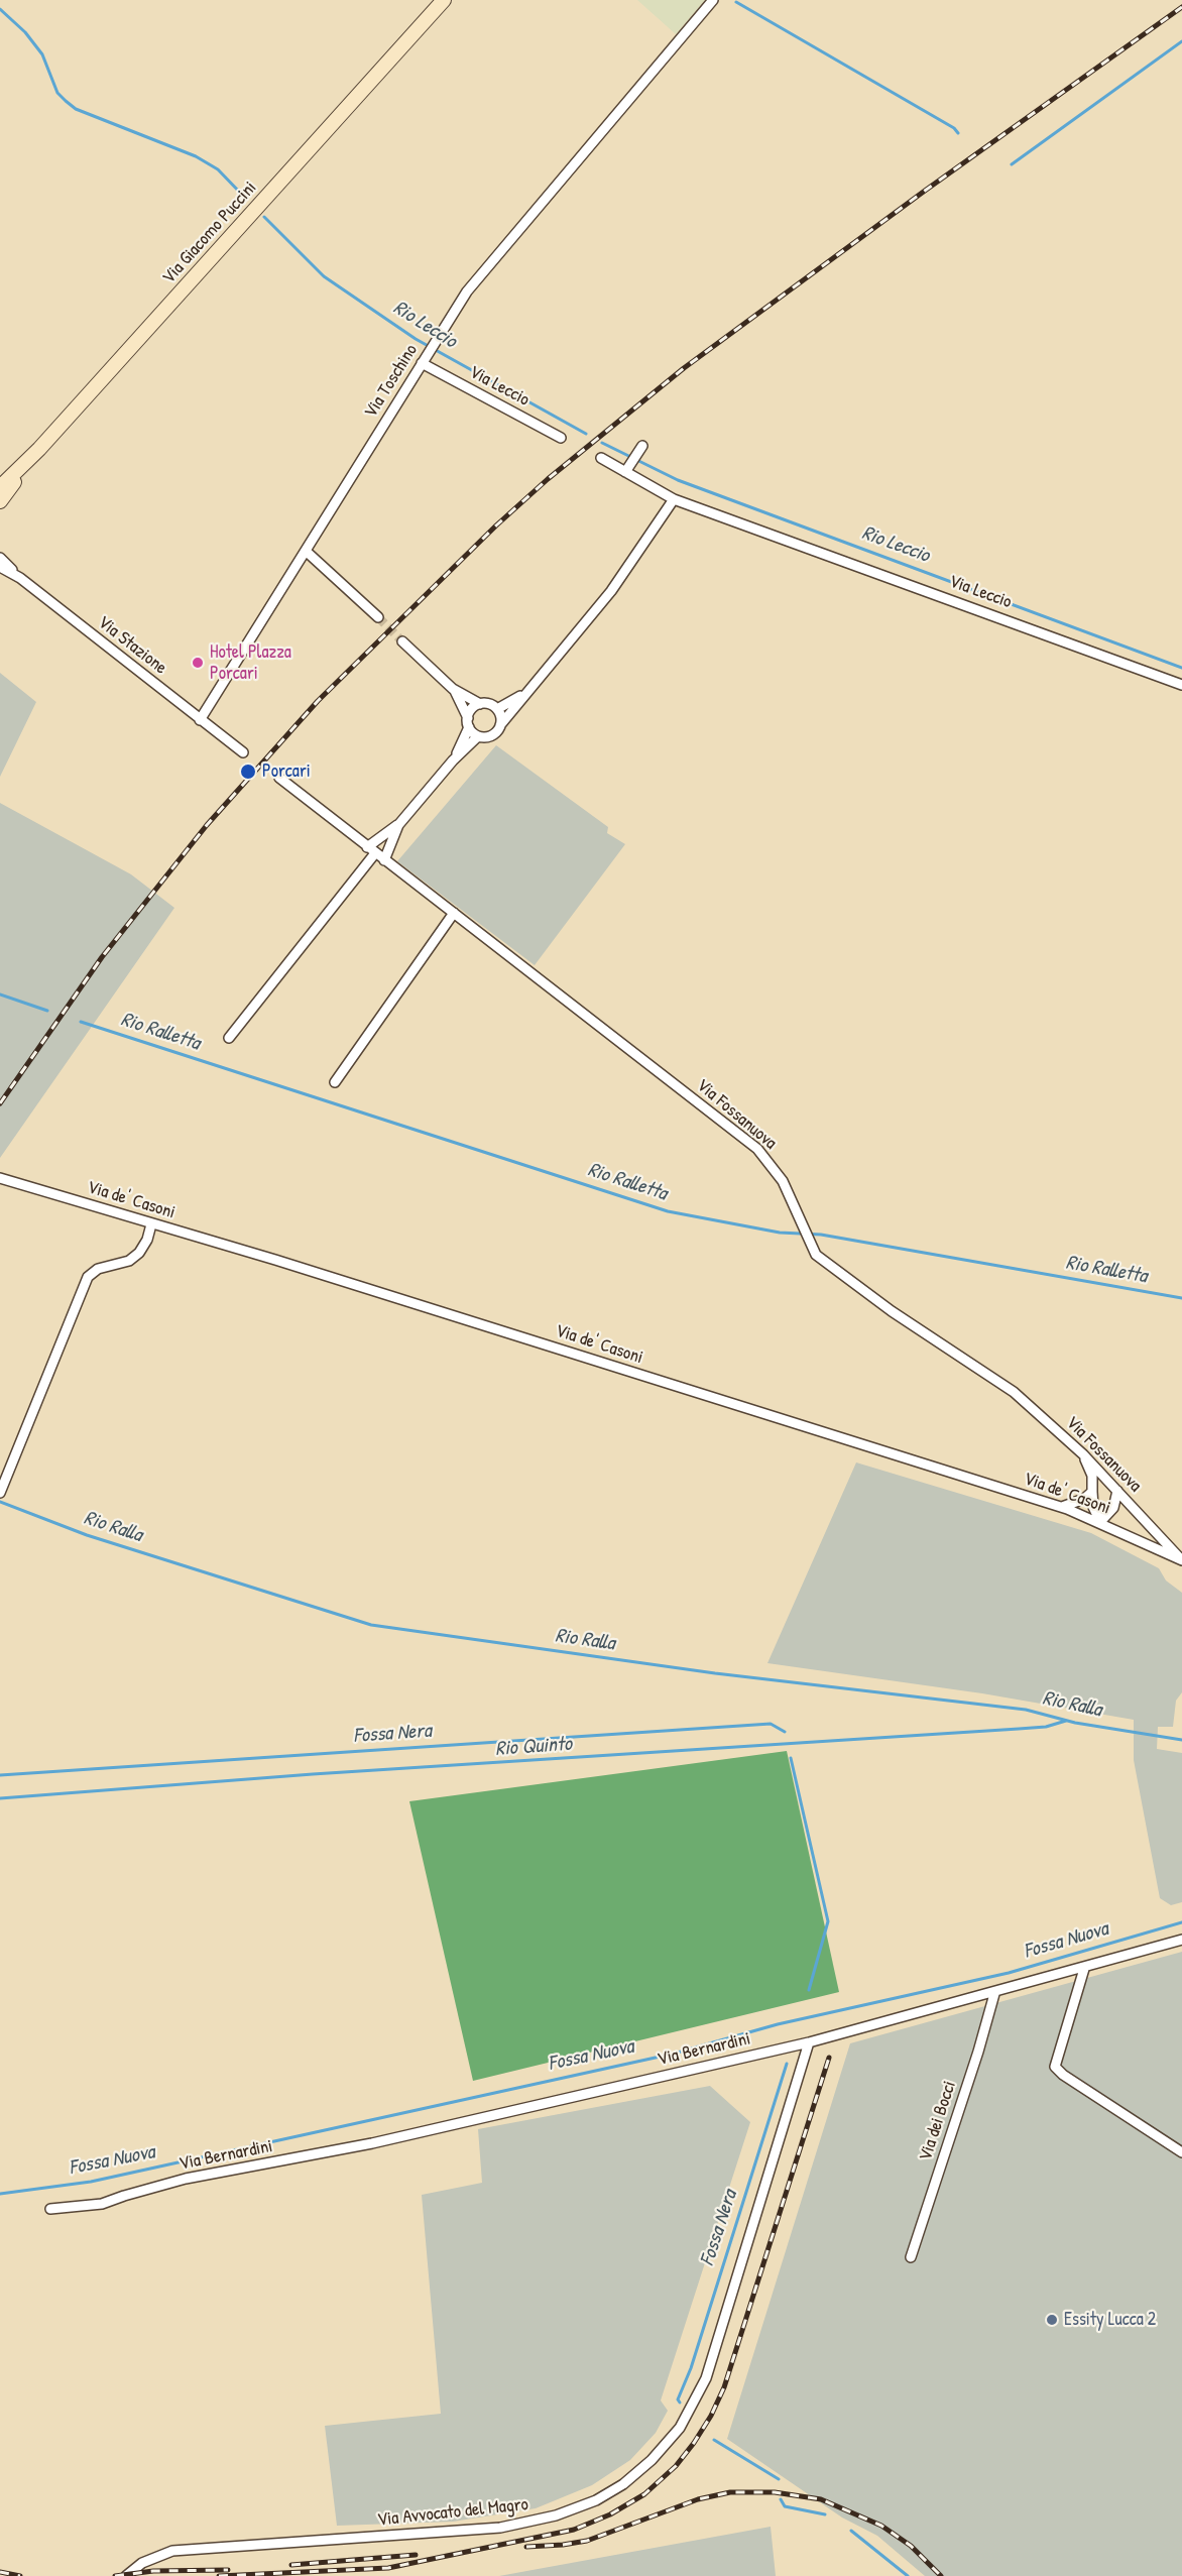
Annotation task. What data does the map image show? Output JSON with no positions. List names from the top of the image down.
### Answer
{
  "streets": {
    "main road": ["Via Giacomo Puccini"],
    "street": [
      "Via Toschino",
      "Via Leccio",
      "Via Stazione",
      "Via Fossanuova",
      "Via de' Casoni",
      "Via Bernardini",
      "Via dei Bocci",
      "Via Avvocato del Magro"
    ]
  },
  "crossings": [
    ["Via Toschino", "Via Leccio"],
    ["Via Toschino", "Via Stazione"],
    ["Via Fossanuova", "Via de' Casoni"],
    ["Via Bernardini", "Via dei Bocci"],
    ["Via Bernardini", "Via Avvocato del Magro"]
  ],
  "water": [
    "Rio Leccio",
    "Rio Ralletta",
    "Rio Ralla",
    "Fossa Nera",
    "Rio Quinto",
    "Fossa Nuova"
  ],
  "places": ["Hotel Plazza Porcari", "Porcari", "Essity Lucca 2"]
}
